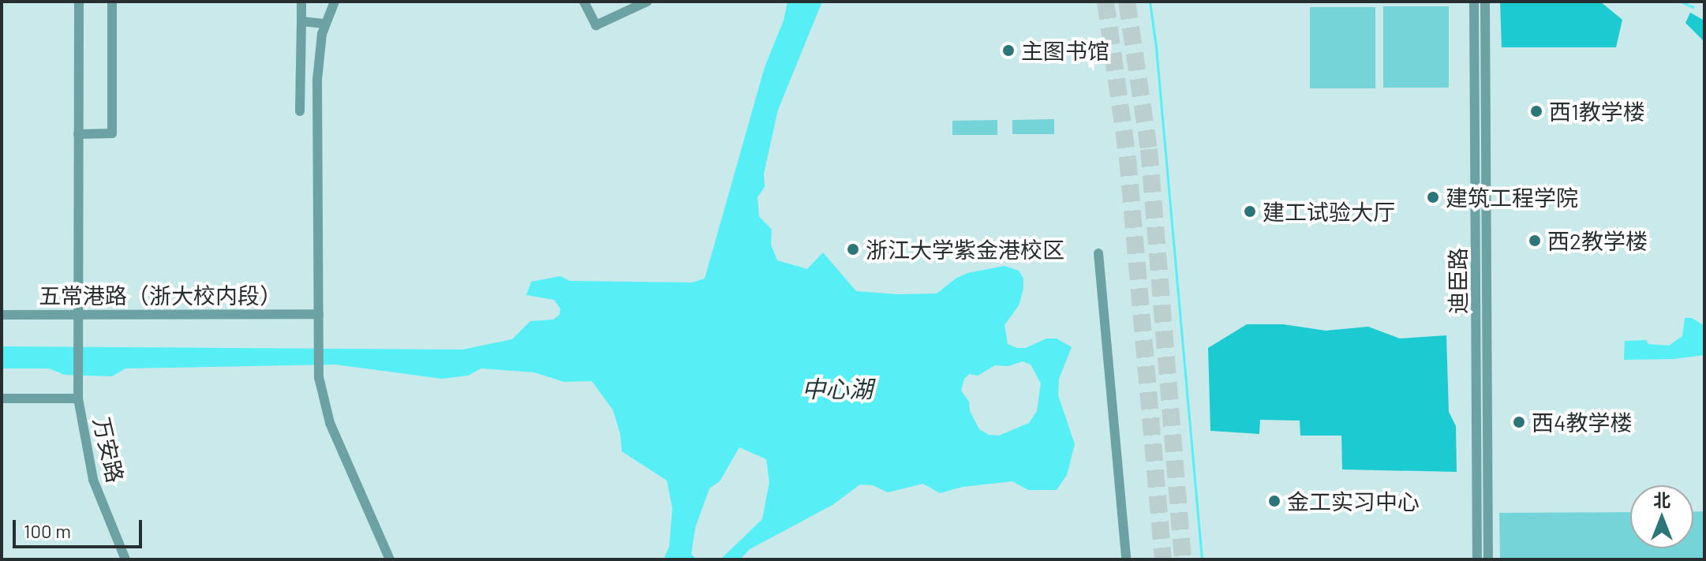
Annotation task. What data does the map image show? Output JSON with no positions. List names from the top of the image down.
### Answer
{
  "streets": {
    "street": ["迪臣路", "五常港路（浙大校内段）", "万安路"]
  },
  "crossings": [
    ["五常港路（浙大校内段）", "万安路"]
  ],
  "water": ["中心湖"],
  "places": [
    "主图书馆",
    "西1教学楼",
    "建筑工程学院",
    "建工试验大厅",
    "西2教学楼",
    "浙江大学紫金港校区",
    "西4教学楼",
    "金工实习中心"
  ],
  "scale_bar": "100 m",
  "north": "top"
}
